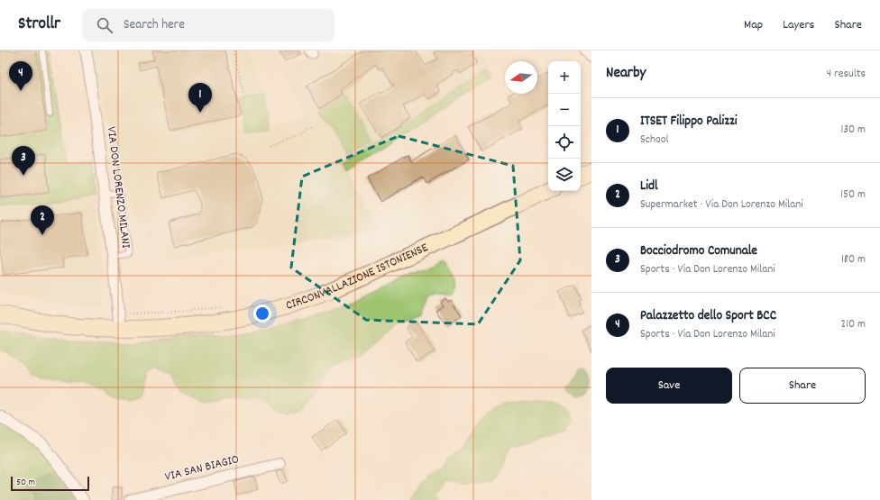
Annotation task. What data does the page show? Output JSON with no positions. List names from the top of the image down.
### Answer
{
  "streets": {
    "main road": ["CIRCONVALLAZIONE ISTONIENSE"],
    "street": ["VIA DON LORENZO MILANI", "VIA SAN BIAGIO"]
  },
  "crossings": [
    ["VIA DON LORENZO MILANI", "CIRCONVALLAZIONE ISTONIENSE"]
  ],
  "scale_bar": "50 m",
  "north": "left",
  "page": {
    "header": "Strollr",
    "search": "Search here",
    "nav": ["Map", "Layers", "Share"],
    "heading": ["Nearby", "4 results"],
    "map_buttons": ["+", "−"],
    "pins": [
      "4",
      "1",
      "3",
      "2"
    ],
    "list": [
      {
        "mark": "1",
        "name": "ITSET Filippo Palizzi",
        "note": "School",
        "value": "130 m"
      },
      {
        "mark": "2",
        "name": "Lidl",
        "note": "Supermarket · Via Don Lorenzo Milani",
        "value": "150 m"
      },
      {
        "mark": "3",
        "name": "Bocciodromo Comunale",
        "note": "Sports · Via Don Lorenzo Milani",
        "value": "180 m"
      },
      {
        "mark": "4",
        "name": "Palazzetto dello Sport BCC",
        "note": "Sports · Via Don Lorenzo Milani",
        "value": "210 m"
      }
    ],
    "buttons": ["Save", "Share"],
    "scale": "50 m"
  }
}
